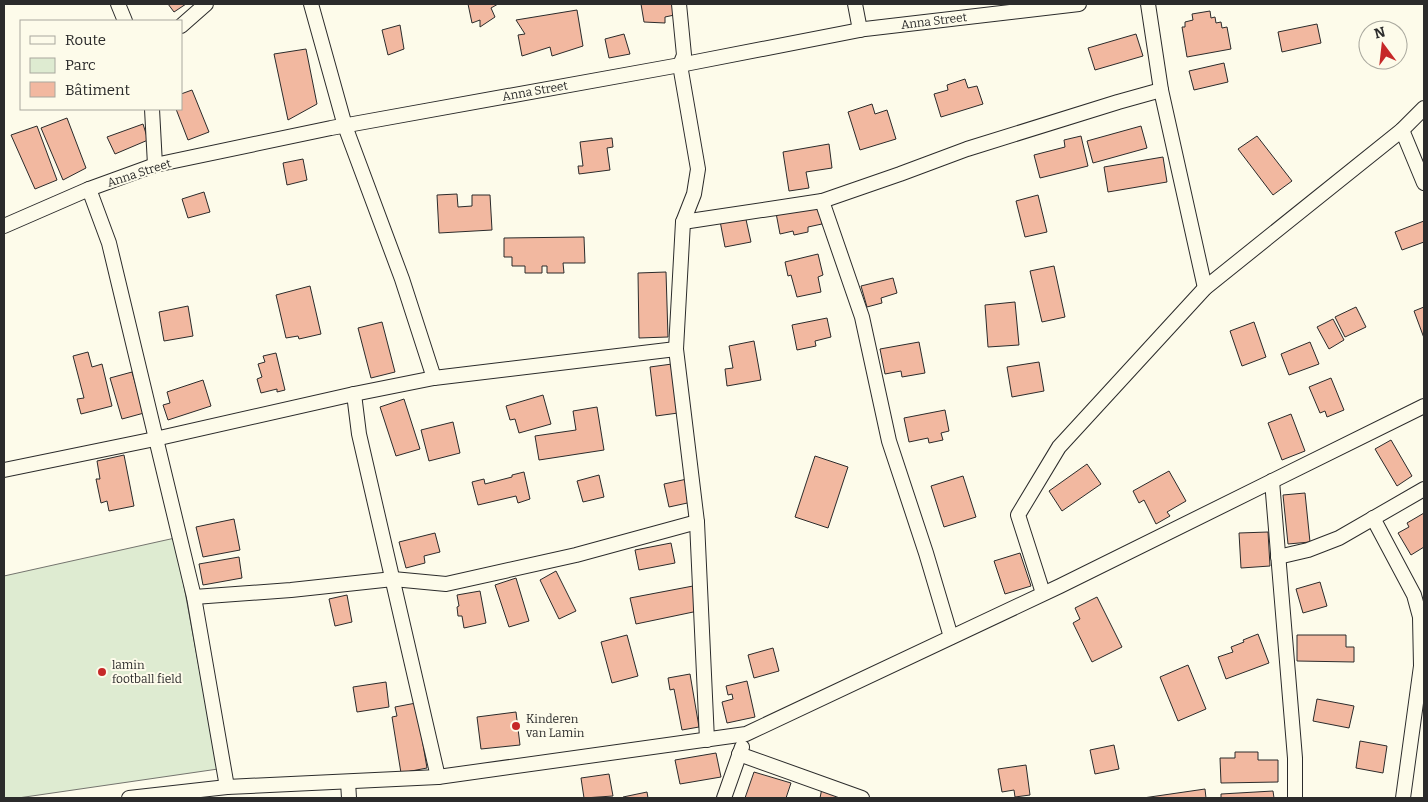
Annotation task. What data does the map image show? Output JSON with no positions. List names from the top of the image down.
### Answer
{
  "streets": {
    "street": ["Anna Street"]
  },
  "places": ["lamin football field", "Kinderen van Lamin"],
  "legend": ["Route", "Parc", "Bâtiment"],
  "north": "top"
}
